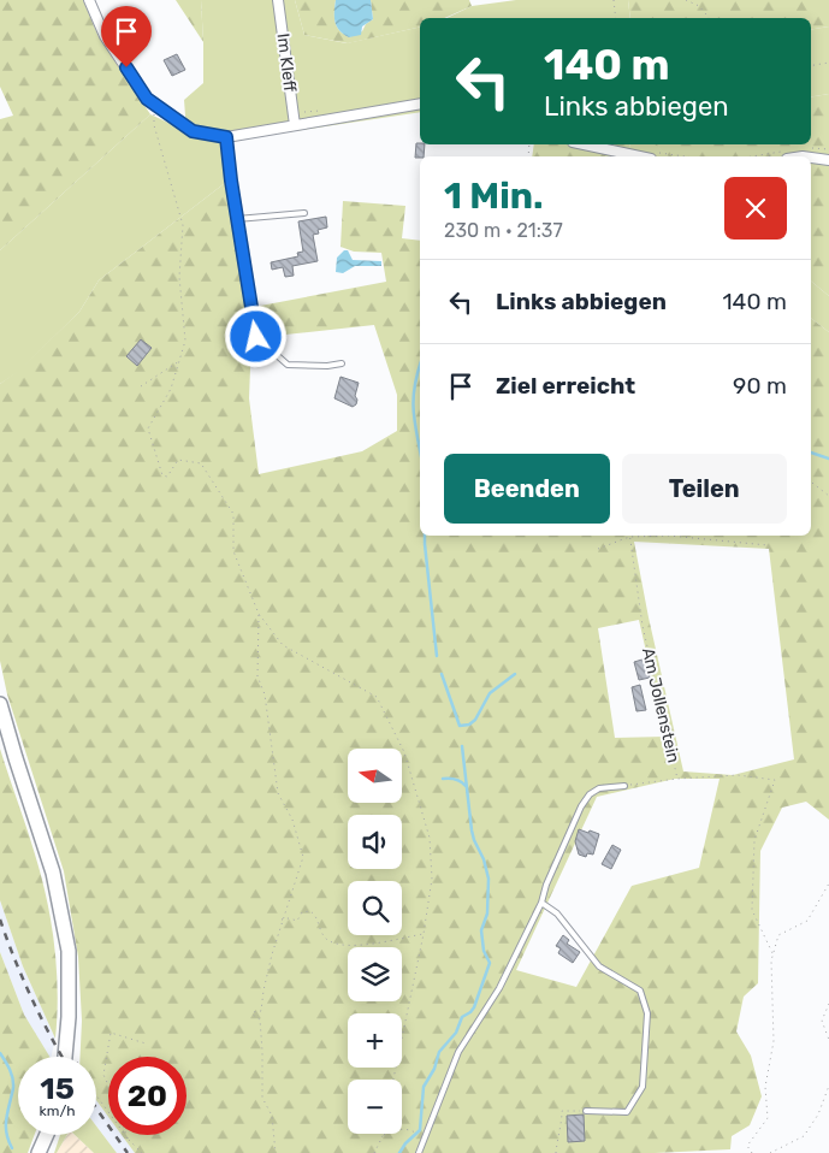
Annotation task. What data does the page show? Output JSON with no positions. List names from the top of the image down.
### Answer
{
  "streets": {
    "street": ["Im Kleff"],
    "path": ["Am Jollenstein"]
  },
  "north": "left",
  "page": {
    "turn": ["140 m", "Links abbiegen"],
    "heading": ["1 Min.", "230 m · 21:37"],
    "list": [
      {
        "name": "Links abbiegen",
        "value": "140 m"
      },
      {
        "name": "Ziel erreicht",
        "value": "90 m"
      }
    ],
    "buttons": ["Beenden", "Teilen"],
    "map_buttons": ["+", "−"],
    "speed": "15 km/h",
    "limit": "20"
  }
}
